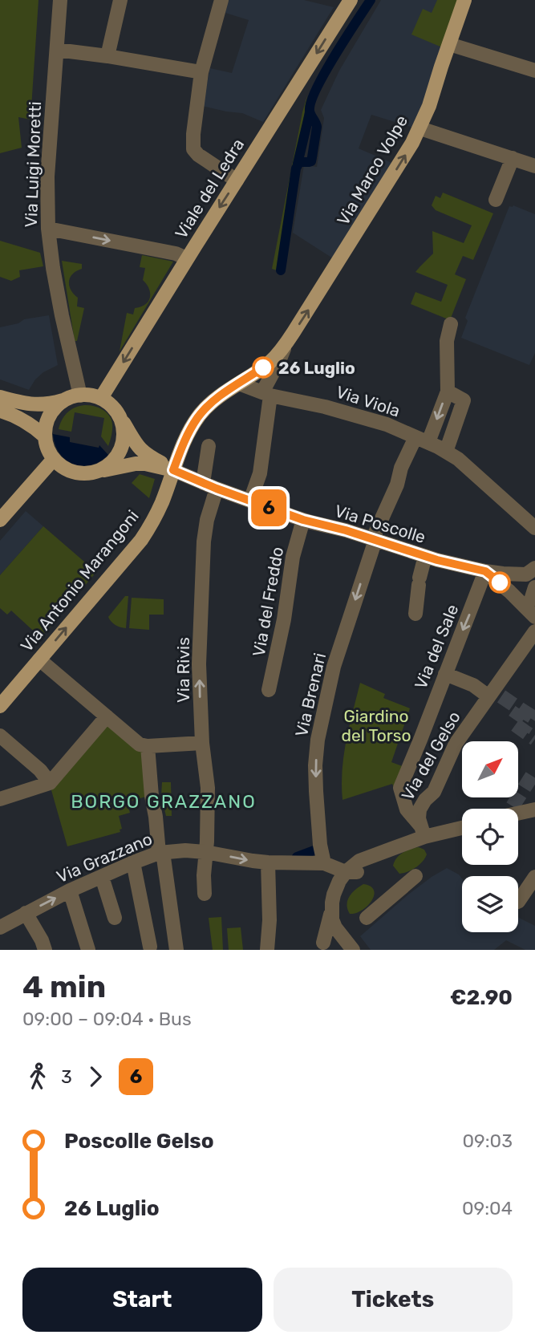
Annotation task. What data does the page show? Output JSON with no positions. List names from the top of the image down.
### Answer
{
  "streets": {
    "main road": ["Via Marco Volpe", "Viale del Ledra", "Via Antonio Marangoni"],
    "street": [
      "Via Luigi Moretti",
      "Via Viola",
      "Via Poscolle",
      "Via del Freddo",
      "Via del Sale",
      "Via Rivis",
      "Via Brenari",
      "Via del Gelso",
      "Via Grazzano"
    ]
  },
  "crossings": [
    ["Via Luigi Moretti", "Viale del Ledra"],
    ["Via Marco Volpe", "Via Viola"],
    ["Via Marco Volpe", "Via Poscolle"],
    ["Via Marco Volpe", "Via Antonio Marangoni"],
    ["Via Viola", "Via Brenari"],
    ["Via Poscolle", "Via Antonio Marangoni"],
    ["Via Poscolle", "Via del Freddo"],
    ["Via Poscolle", "Via del Sale"],
    ["Via Poscolle", "Via Rivis"],
    ["Via Poscolle", "Via Brenari"],
    ["Via del Sale", "Via del Gelso"],
    ["Via Rivis", "Via Grazzano"],
    ["Via Brenari", "Via Grazzano"]
  ],
  "one_way": [
    "Via Marco Volpe",
    "Viale del Ledra",
    "Via Rivis",
    "Via Brenari"
  ],
  "districts": ["BORGO GRAZZANO"],
  "parks": ["Giardino del Torso"],
  "places": ["26 Luglio"],
  "lines": ["bus line 6"],
  "north": "top right",
  "page": {
    "on_map": "6",
    "heading": ["4 min", "09:00 – 09:04 · Bus", "€2.90"],
    "legs": ["3", "6"],
    "list": [
      {
        "name": "Poscolle Gelso",
        "value": "09:03"
      },
      {
        "name": "26 Luglio",
        "value": "09:04"
      }
    ],
    "buttons": ["Start", "Tickets"]
  }
}
